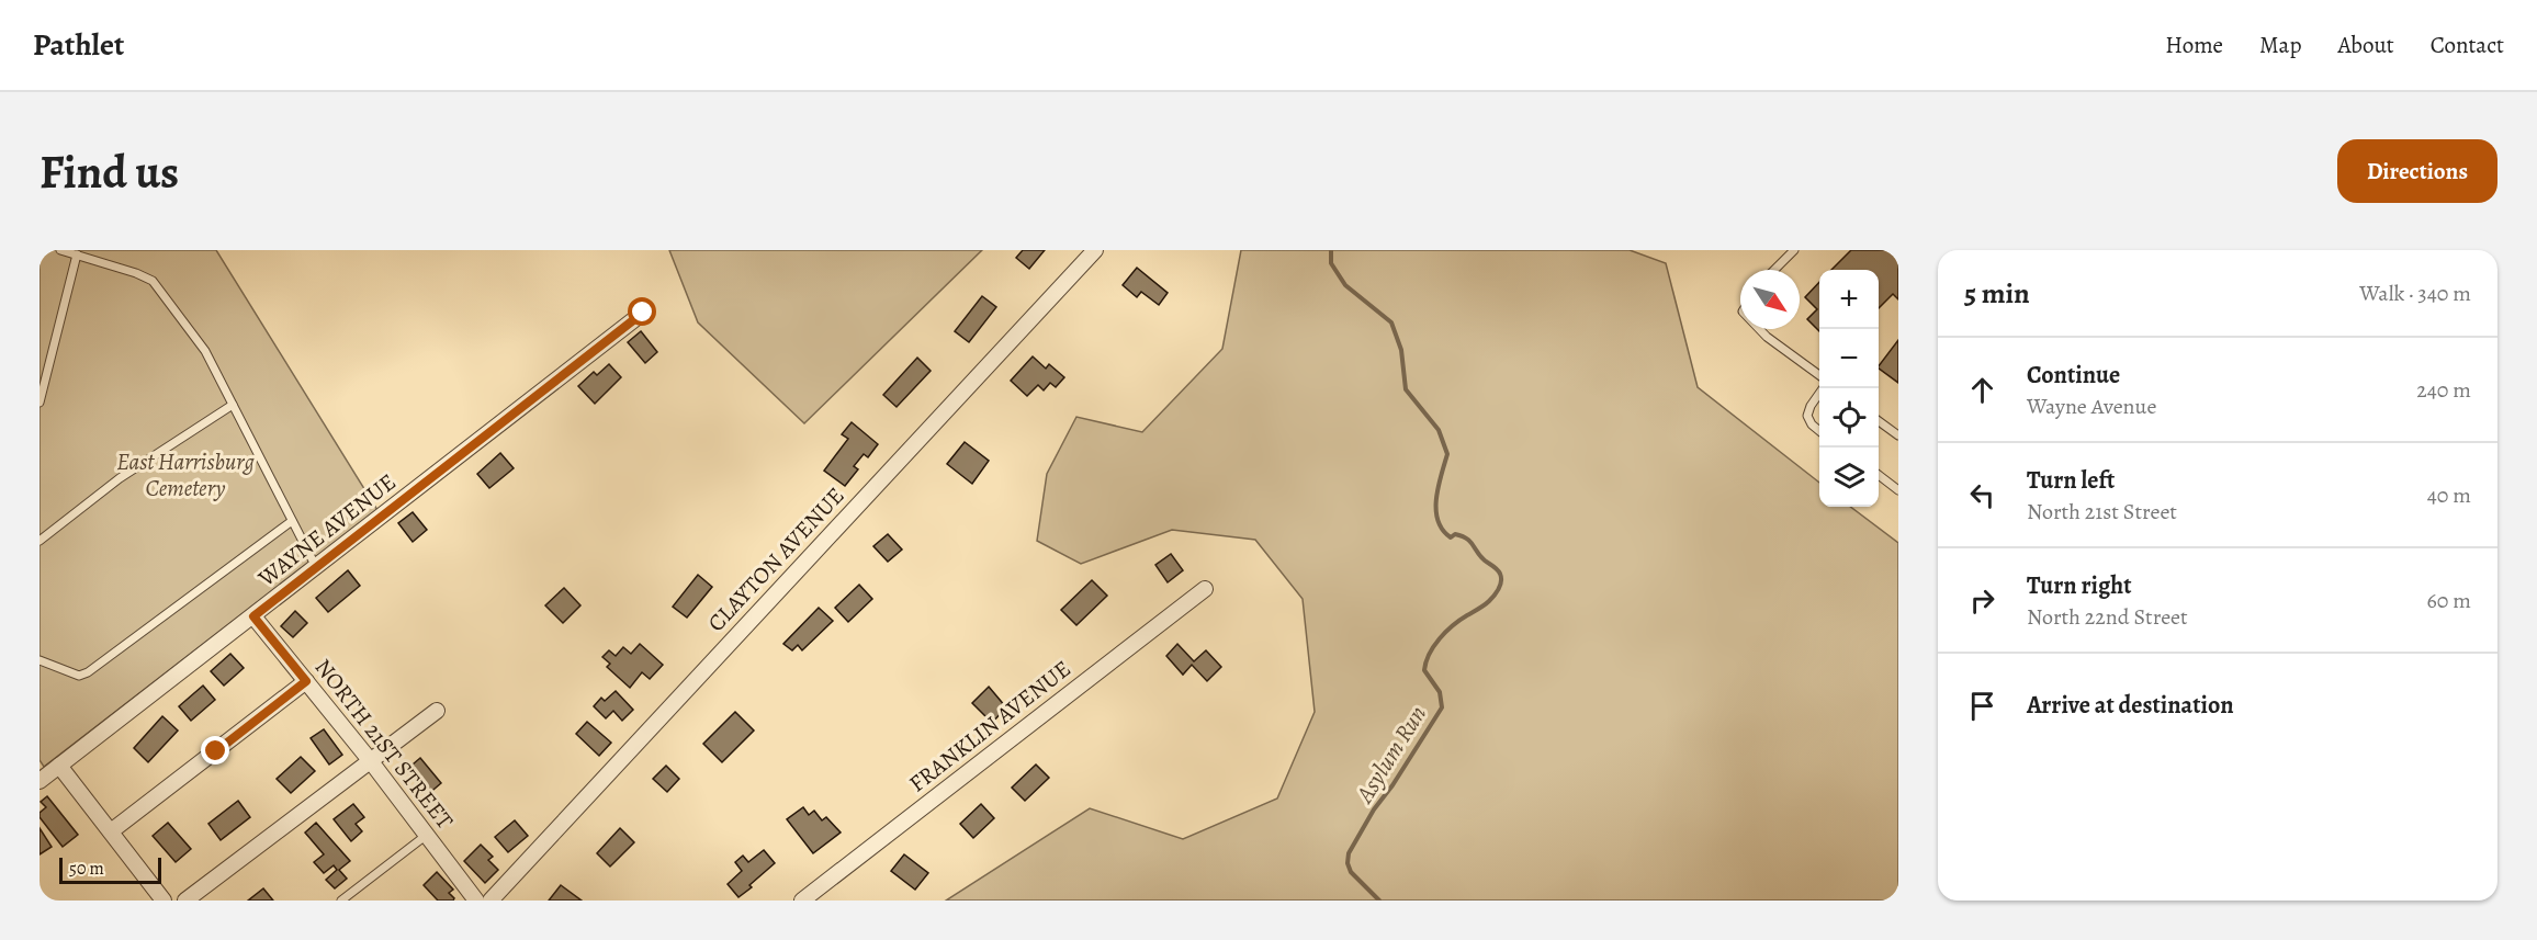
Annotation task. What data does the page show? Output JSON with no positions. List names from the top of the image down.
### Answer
{
  "streets": {
    "street": [
      "WAYNE AVENUE",
      "CLAYTON AVENUE",
      "FRANKLIN AVENUE",
      "NORTH 21ST STREET"
    ]
  },
  "crossings": [
    ["WAYNE AVENUE", "NORTH 21ST STREET"]
  ],
  "water": ["Asylum Run"],
  "parks": ["East Harrisburg Cemetery"],
  "scale_bar": "50 m",
  "north": "bottom right",
  "page": {
    "header": "Pathlet",
    "nav": [
      "Home",
      "Map",
      "About",
      "Contact"
    ],
    "buttons": "Directions",
    "title": "Find us",
    "heading": ["5 min", "Walk · 340 m"],
    "map_buttons": ["+", "−"],
    "list": [
      ["Continue", "Wayne Avenue", "240 m"],
      ["Turn left", "North 21st Street", "40 m"],
      ["Turn right", "North 22nd Street", "60 m"],
      "Arrive at destination"
    ],
    "scale": "50 m"
  }
}
